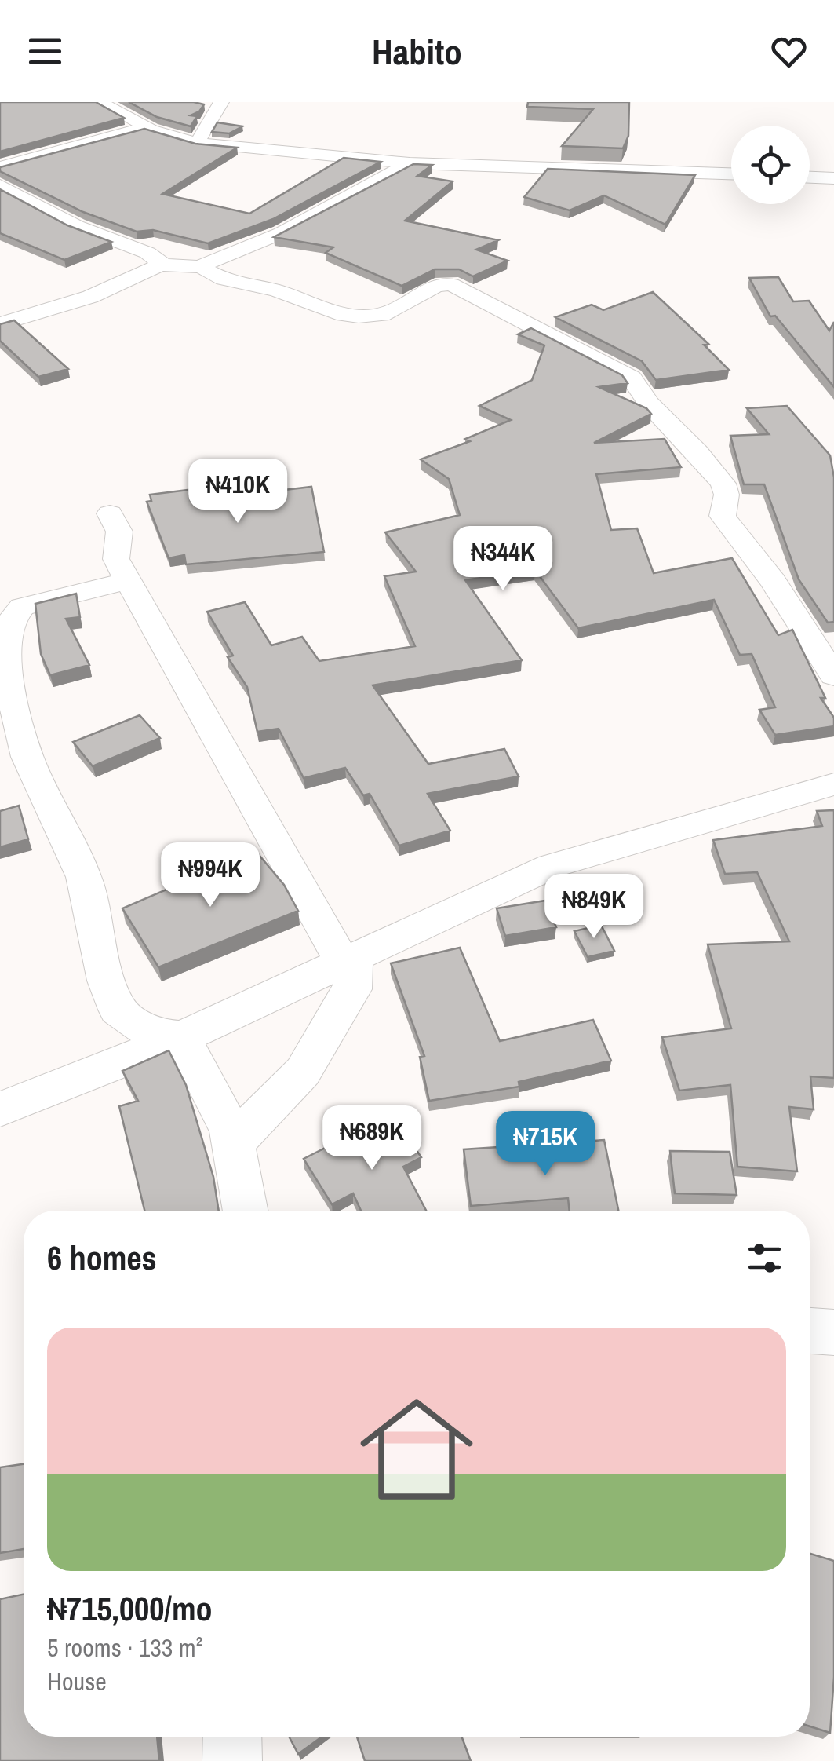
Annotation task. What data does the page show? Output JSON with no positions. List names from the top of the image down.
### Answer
{
  "page": {
    "header": "Habito",
    "price": [
      "₦410K",
      "₦344K",
      "₦994K",
      "₦849K",
      "₦689K",
      "₦715K"
    ],
    "heading": "6 homes",
    "list": [
      {
        "name": "₦715,000/mo",
        "note": "5 rooms · 133 m² · House"
      }
    ]
  }
}
